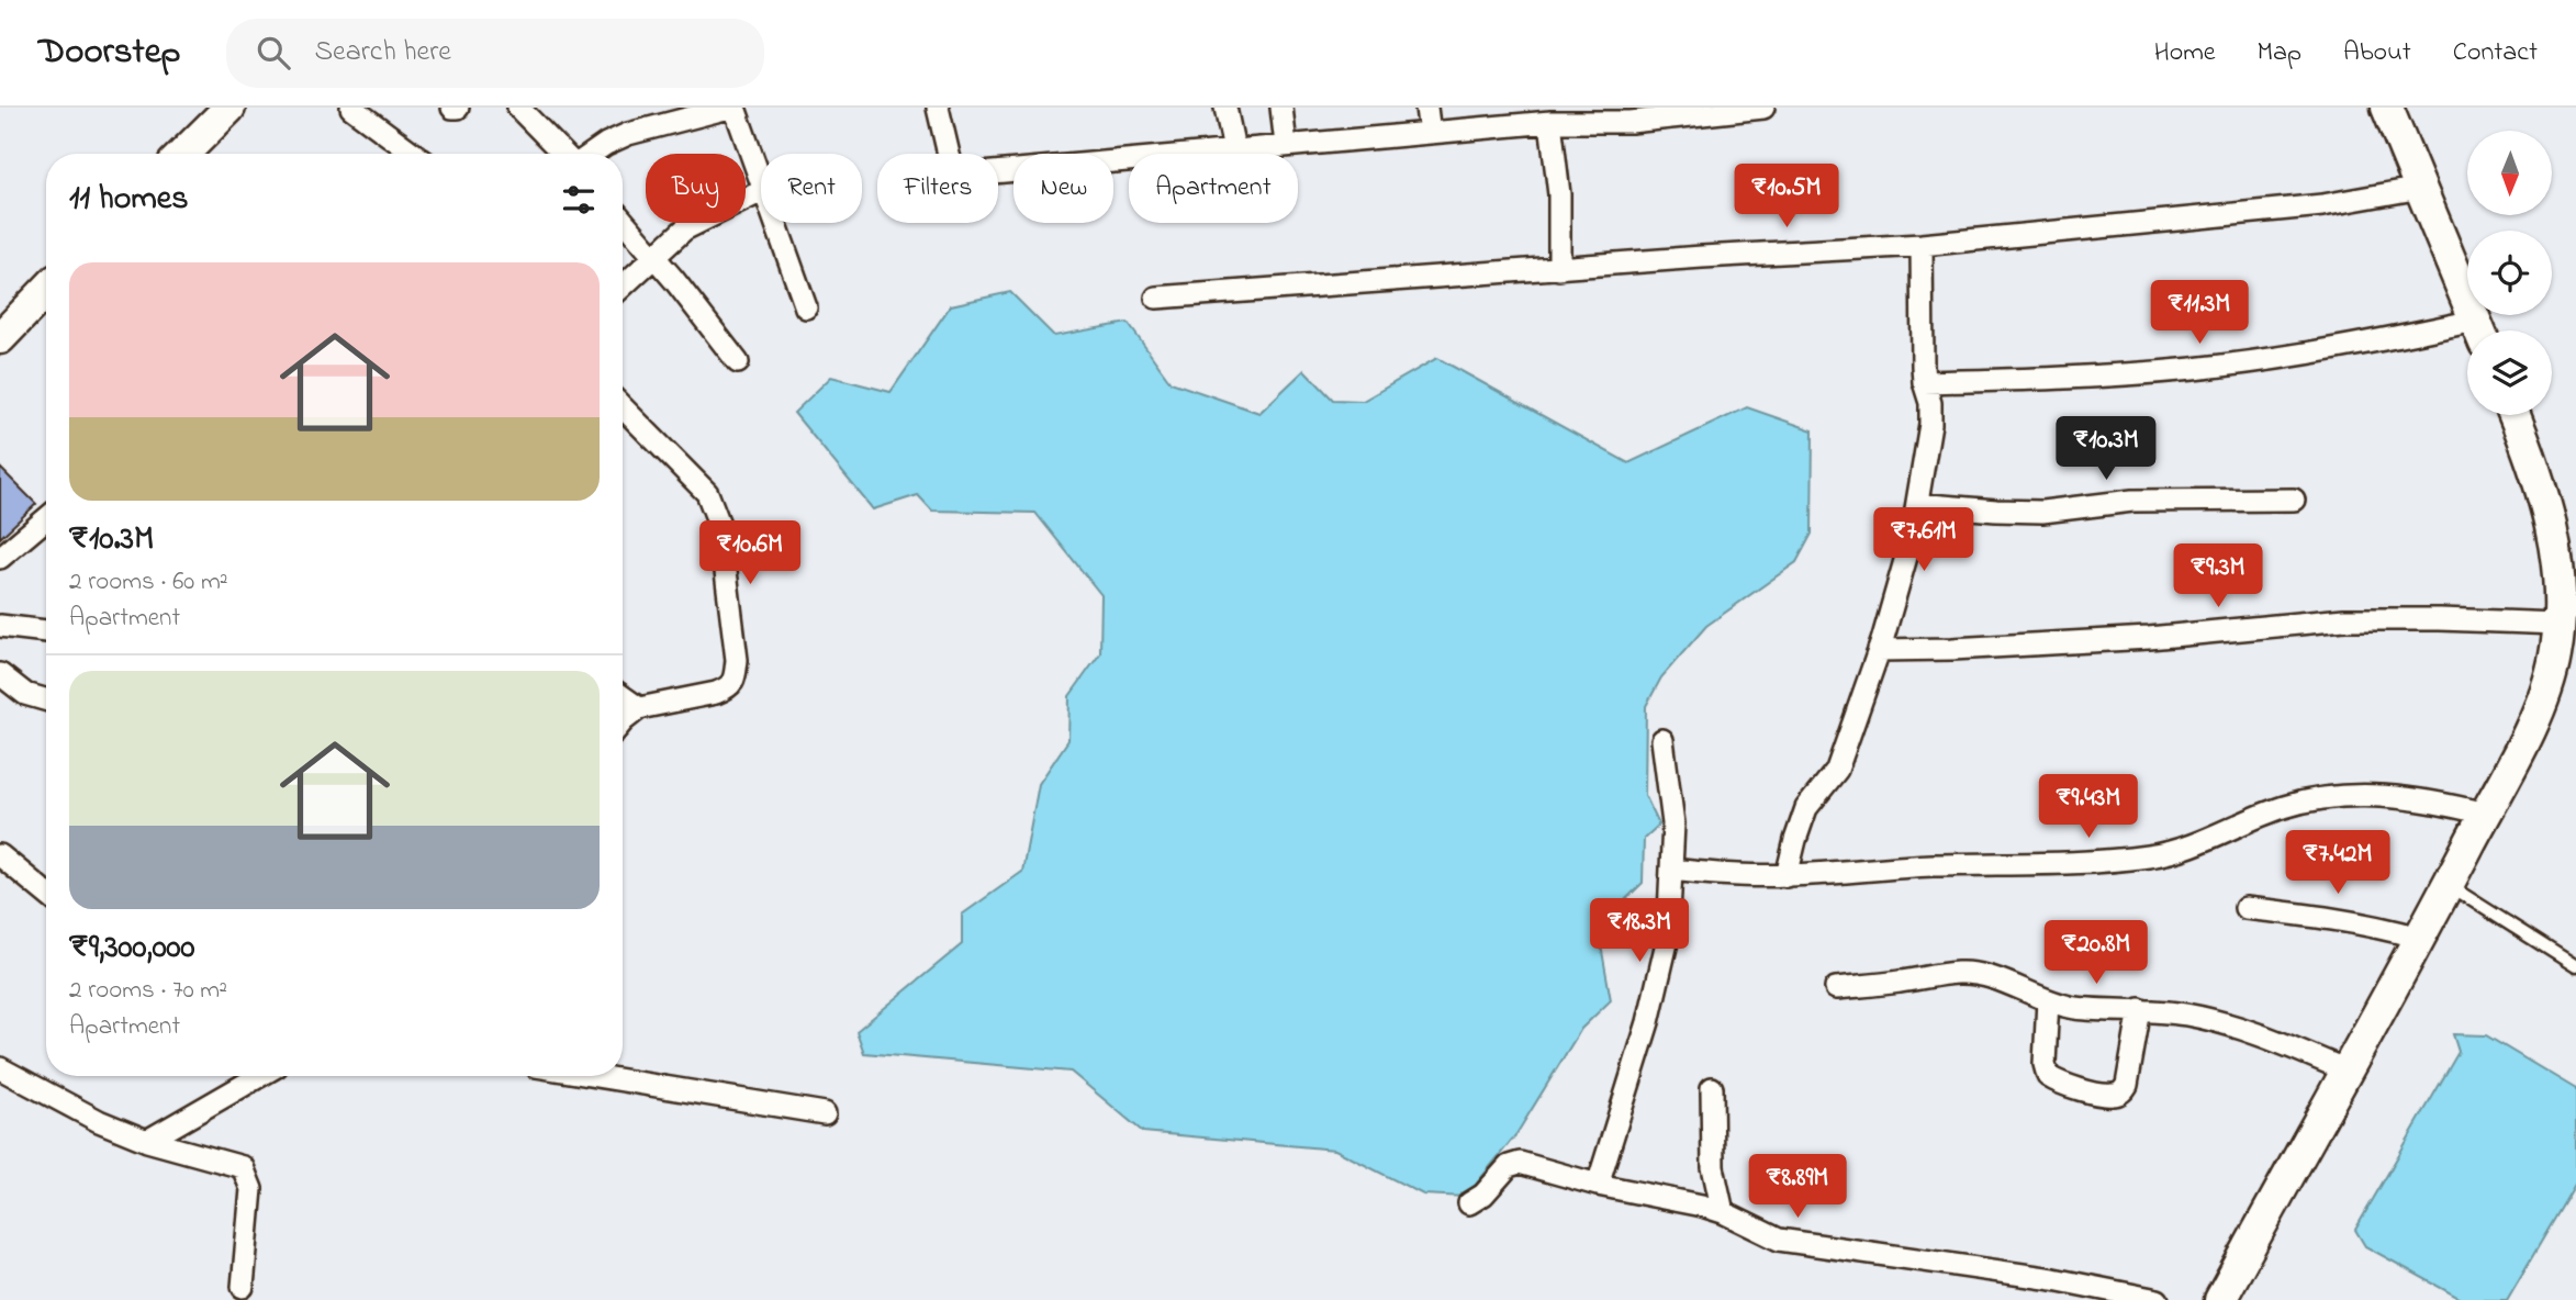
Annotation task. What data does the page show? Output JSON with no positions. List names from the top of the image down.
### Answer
{
  "north": "bottom",
  "page": {
    "header": "Doorstep",
    "search": "Search here",
    "nav": [
      "Home",
      "Map",
      "About",
      "Contact"
    ],
    "chip": [
      "Buy",
      "Rent",
      "Filters",
      "New",
      "Apartment"
    ],
    "heading": "11 homes",
    "price": [
      "₹10.5M",
      "₹11.3M",
      "₹10.3M",
      "₹7.61M",
      "₹10.6M",
      "₹9.3M",
      "₹9.43M",
      "₹7.42M",
      "₹18.3M",
      "₹20.8M",
      "₹8.89M"
    ],
    "list": [
      {
        "name": "₹10.3M",
        "note": "2 rooms · 60 m² · Apartment"
      },
      {
        "name": "₹9,300,000",
        "note": "2 rooms · 70 m² · Apartment"
      }
    ]
  }
}
